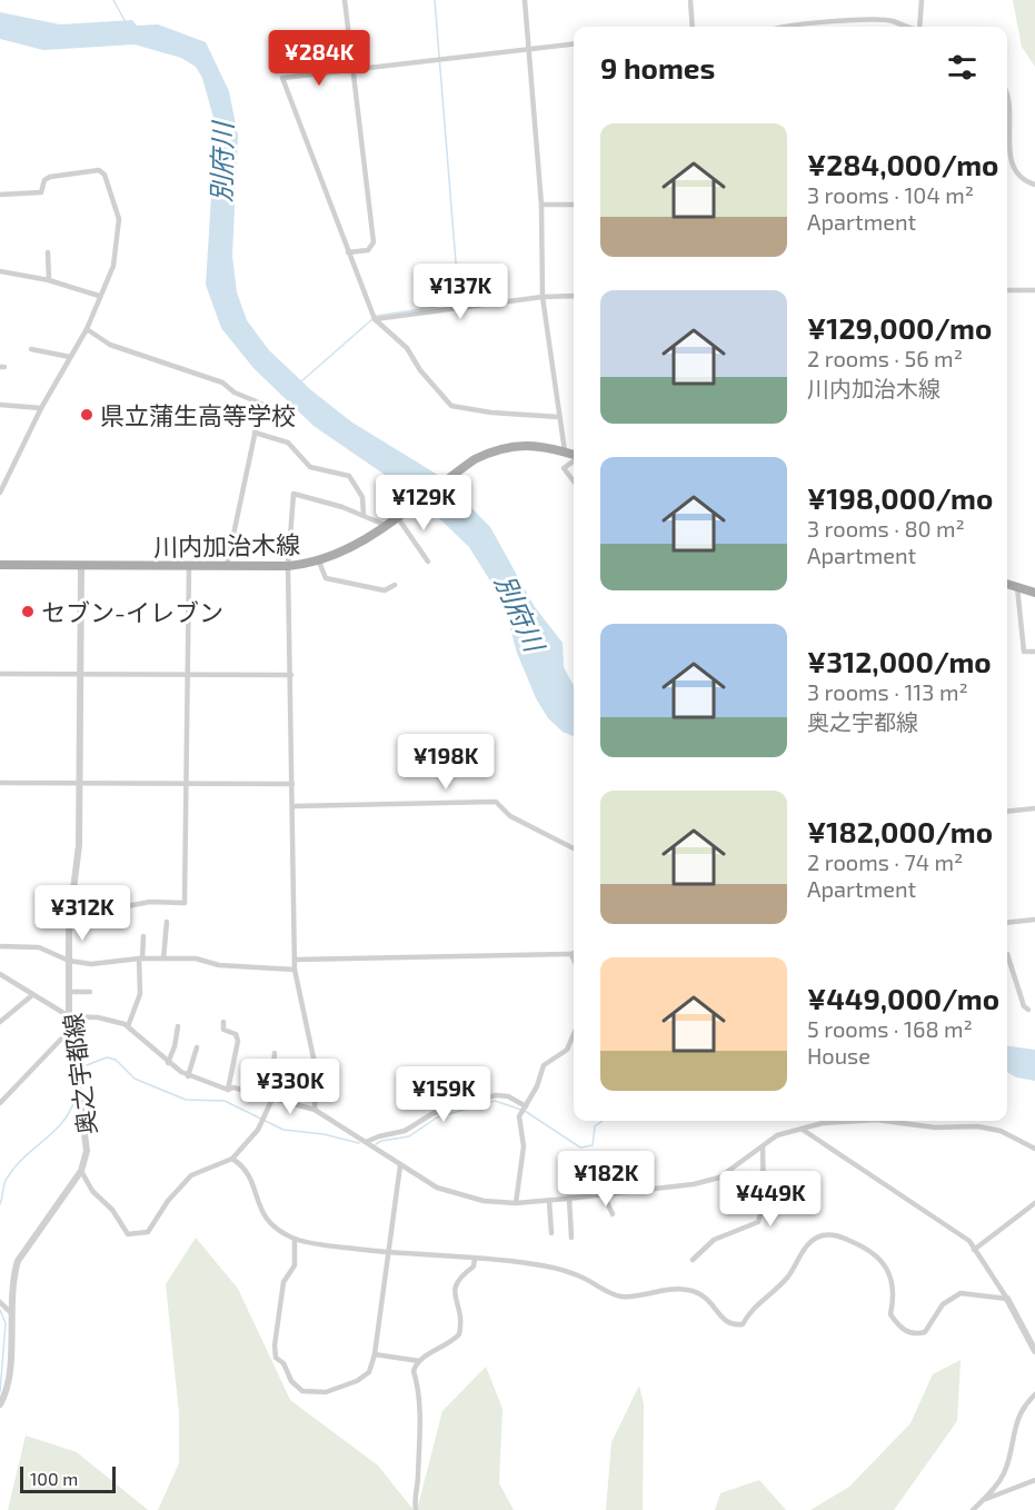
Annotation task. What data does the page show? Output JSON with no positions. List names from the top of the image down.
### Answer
{
  "streets": {
    "main road": ["川内加治木線"],
    "street": ["奥之宇都線"]
  },
  "water": ["別府川"],
  "places": ["県立蒲生高等学校", "セブン-イレブン"],
  "scale_bar": "100 m",
  "page": {
    "heading": "9 homes",
    "price": [
      "¥284K",
      "¥137K",
      "¥129K",
      "¥198K",
      "¥312K",
      "¥330K",
      "¥159K",
      "¥182K",
      "¥449K"
    ],
    "list": [
      {
        "name": "¥284,000/mo",
        "note": "3 rooms · 104 m² · Apartment"
      },
      {
        "name": "¥129,000/mo",
        "note": "2 rooms · 56 m² · 川内加治木線"
      },
      {
        "name": "¥198,000/mo",
        "note": "3 rooms · 80 m² · Apartment"
      },
      {
        "name": "¥312,000/mo",
        "note": "3 rooms · 113 m² · 奥之宇都線"
      },
      {
        "name": "¥182,000/mo",
        "note": "2 rooms · 74 m² · Apartment"
      },
      {
        "name": "¥449,000/mo",
        "note": "5 rooms · 168 m² · House"
      }
    ],
    "scale": "100 m"
  }
}
